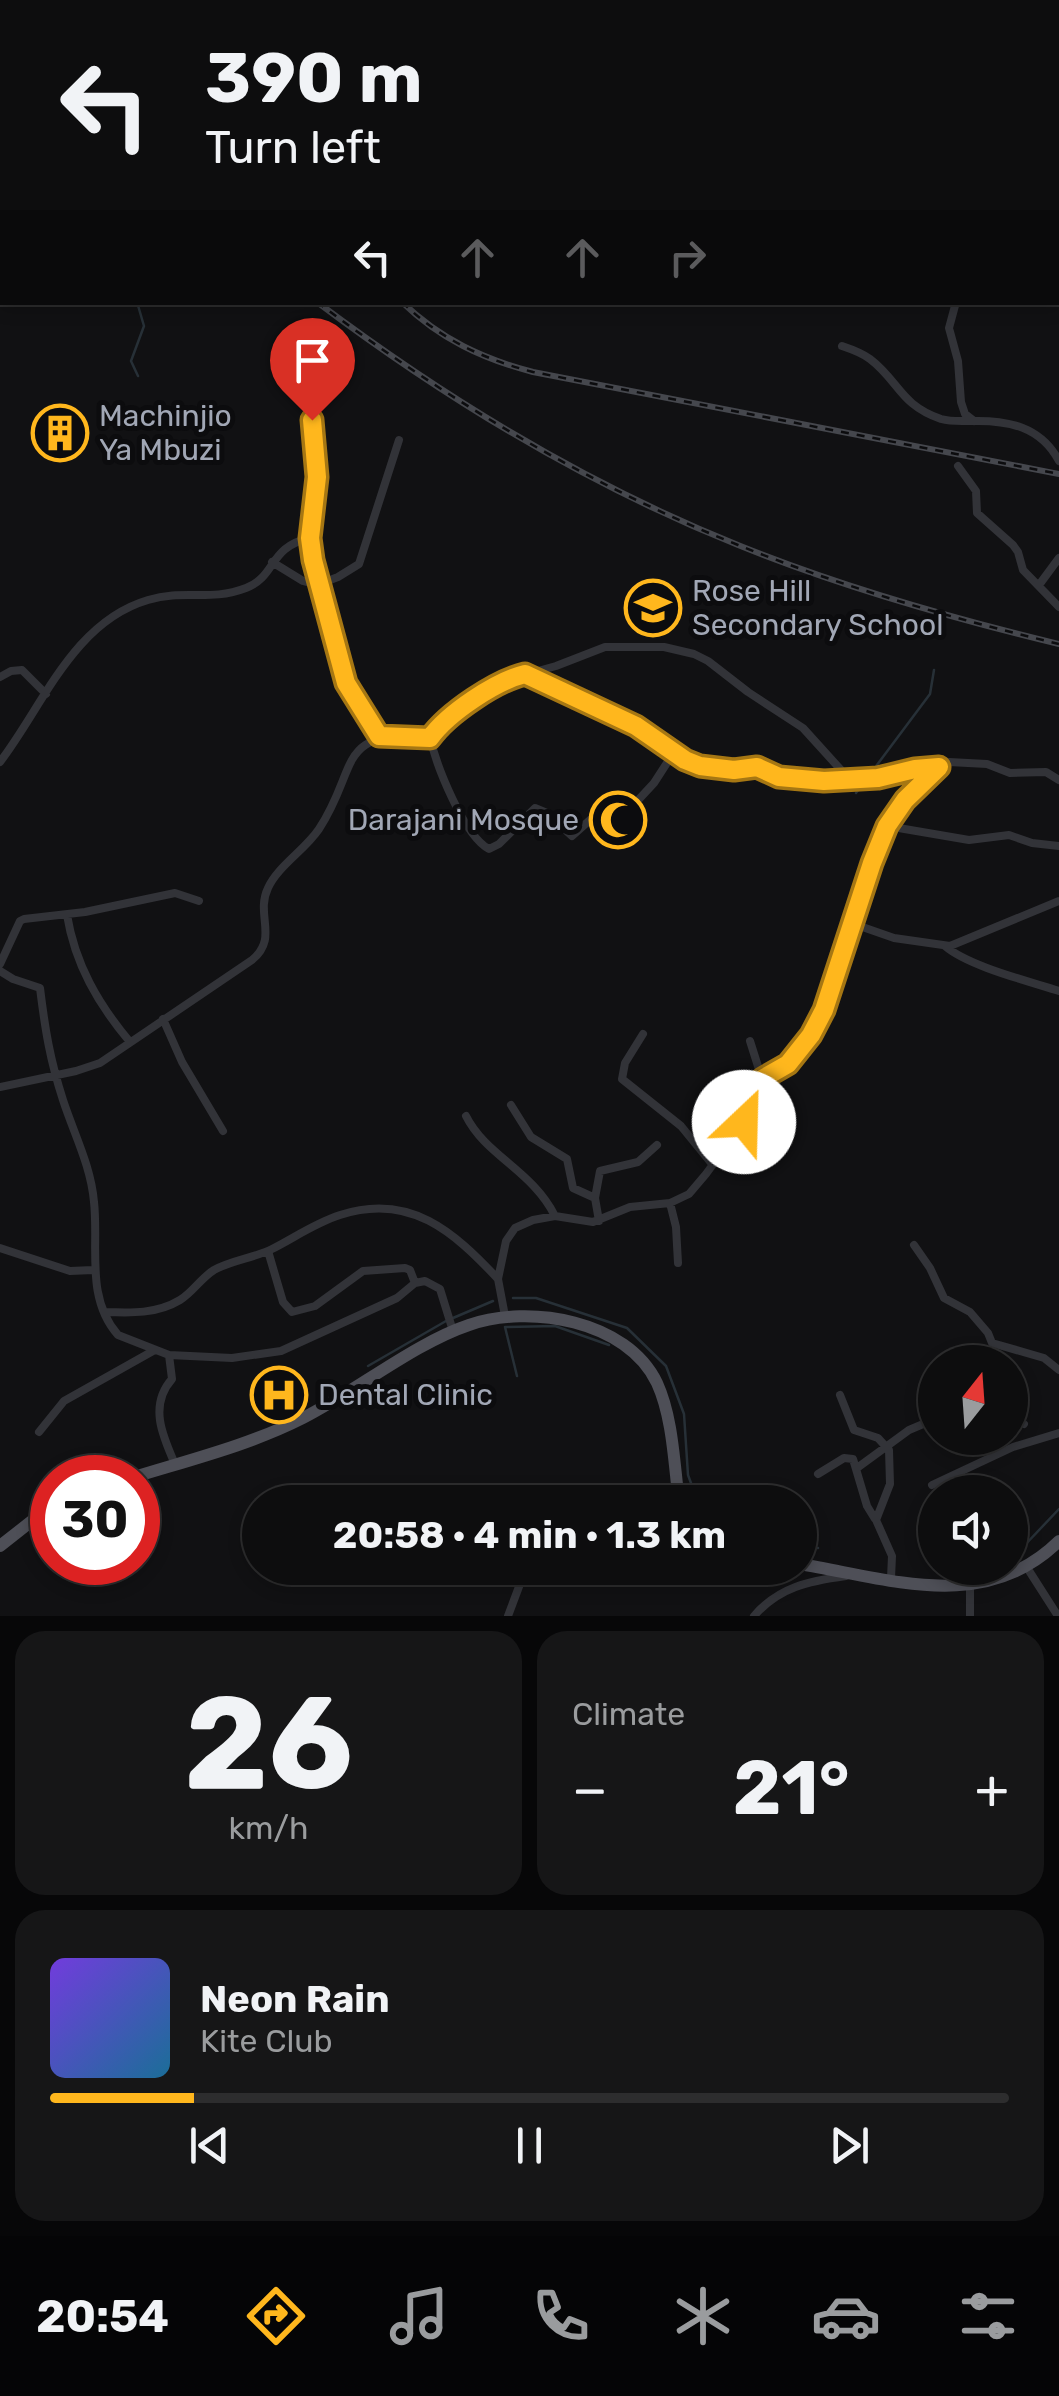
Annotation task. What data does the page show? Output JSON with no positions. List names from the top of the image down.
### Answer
{
  "places": {
    "building": ["Machinjio Ya Mbuzi"],
    "school or university": ["Rose Hill Secondary School"],
    "mosque": ["Darajani Mosque"],
    "hospital": ["Dental Clinic"]
  },
  "north": "top",
  "page": {
    "turn": ["390 m", "Turn left"],
    "limit": "30",
    "trip": "20:58 · 4 min · 1.3 km",
    "tile": [
      ["26", "km/h"],
      "Climate"
    ],
    "heat": ["−", "21°", "+"],
    "song": ["Neon Rain", "Kite Club"],
    "tabs": "20:54"
  }
}
